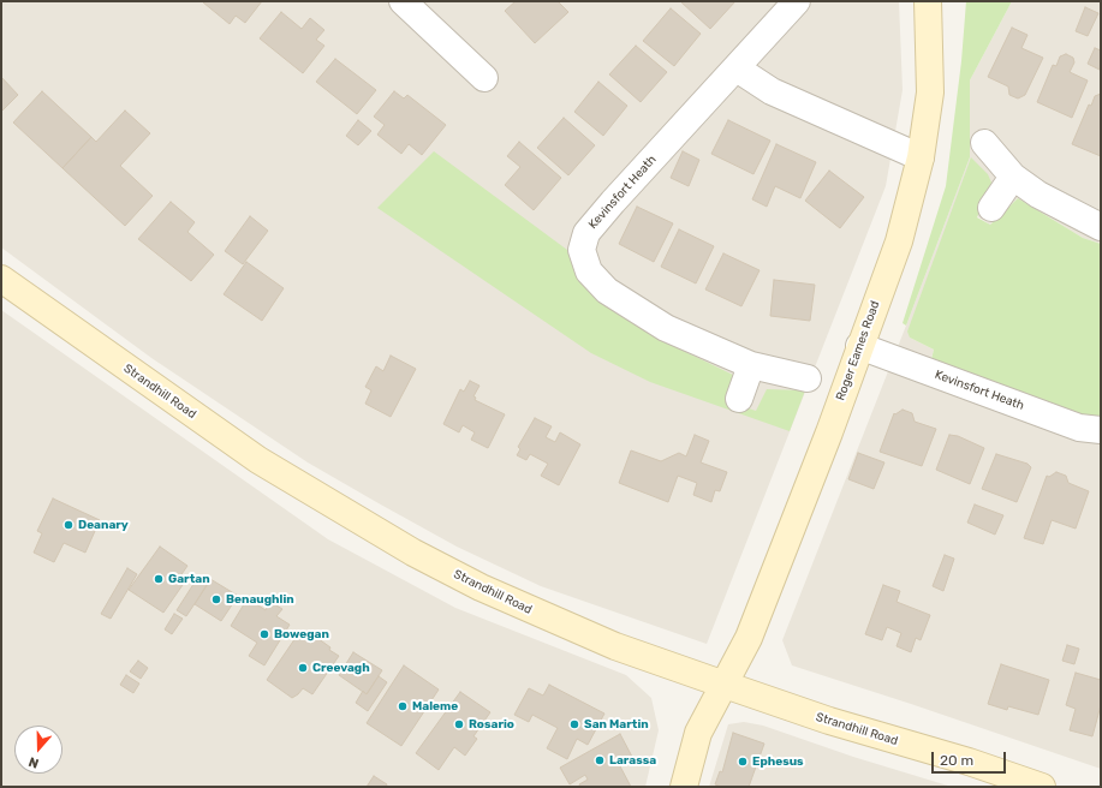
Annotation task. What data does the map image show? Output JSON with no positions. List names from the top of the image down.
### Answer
{
  "streets": {
    "main road": ["Roger Eames Road", "Strandhill Road"],
    "street": ["Kevinsfort Heath"]
  },
  "crossings": [
    ["Kevinsfort Heath", "Roger Eames Road"],
    ["Roger Eames Road", "Strandhill Road"]
  ],
  "places": [
    "Deanary",
    "Gartan",
    "Benaughlin",
    "Bowegan",
    "Creevagh",
    "Maleme",
    "Rosario",
    "San Martin",
    "Larassa",
    "Ephesus"
  ],
  "scale_bar": "20 m",
  "north": "bottom"
}
